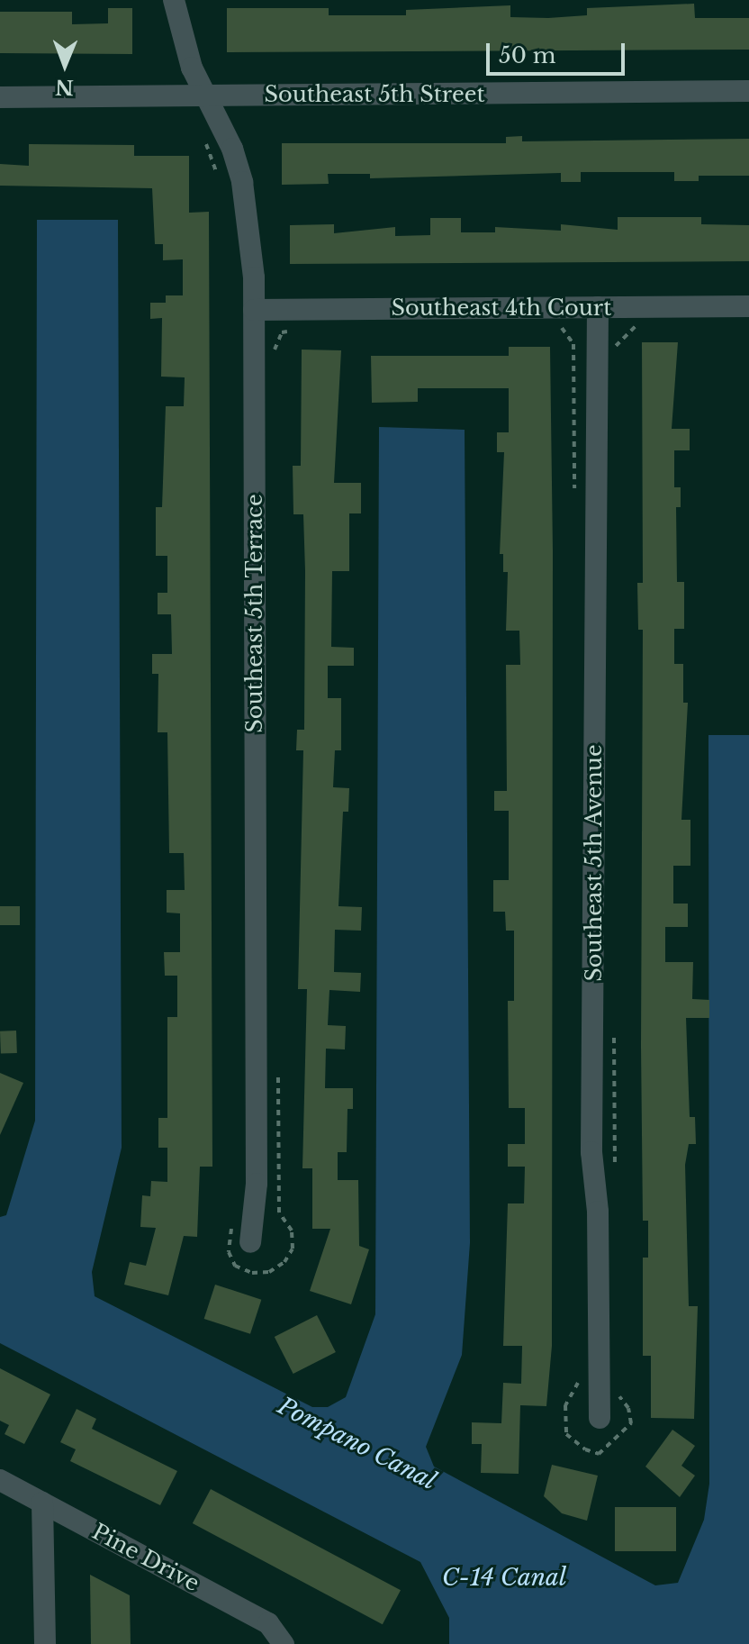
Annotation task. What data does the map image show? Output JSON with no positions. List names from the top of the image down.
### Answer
{
  "streets": {
    "street": [
      "Southeast 5th Street",
      "Southeast 4th Court",
      "Southeast 5th Terrace",
      "Southeast 5th Avenue",
      "Pine Drive"
    ]
  },
  "crossings": [
    ["Southeast 5th Street", "Southeast 5th Terrace"],
    ["Southeast 4th Court", "Southeast 5th Terrace"],
    ["Southeast 4th Court", "Southeast 5th Avenue"]
  ],
  "water": ["Pompano Canal", "C-14 Canal"],
  "scale_bar": "50 m",
  "north": "bottom"
}
